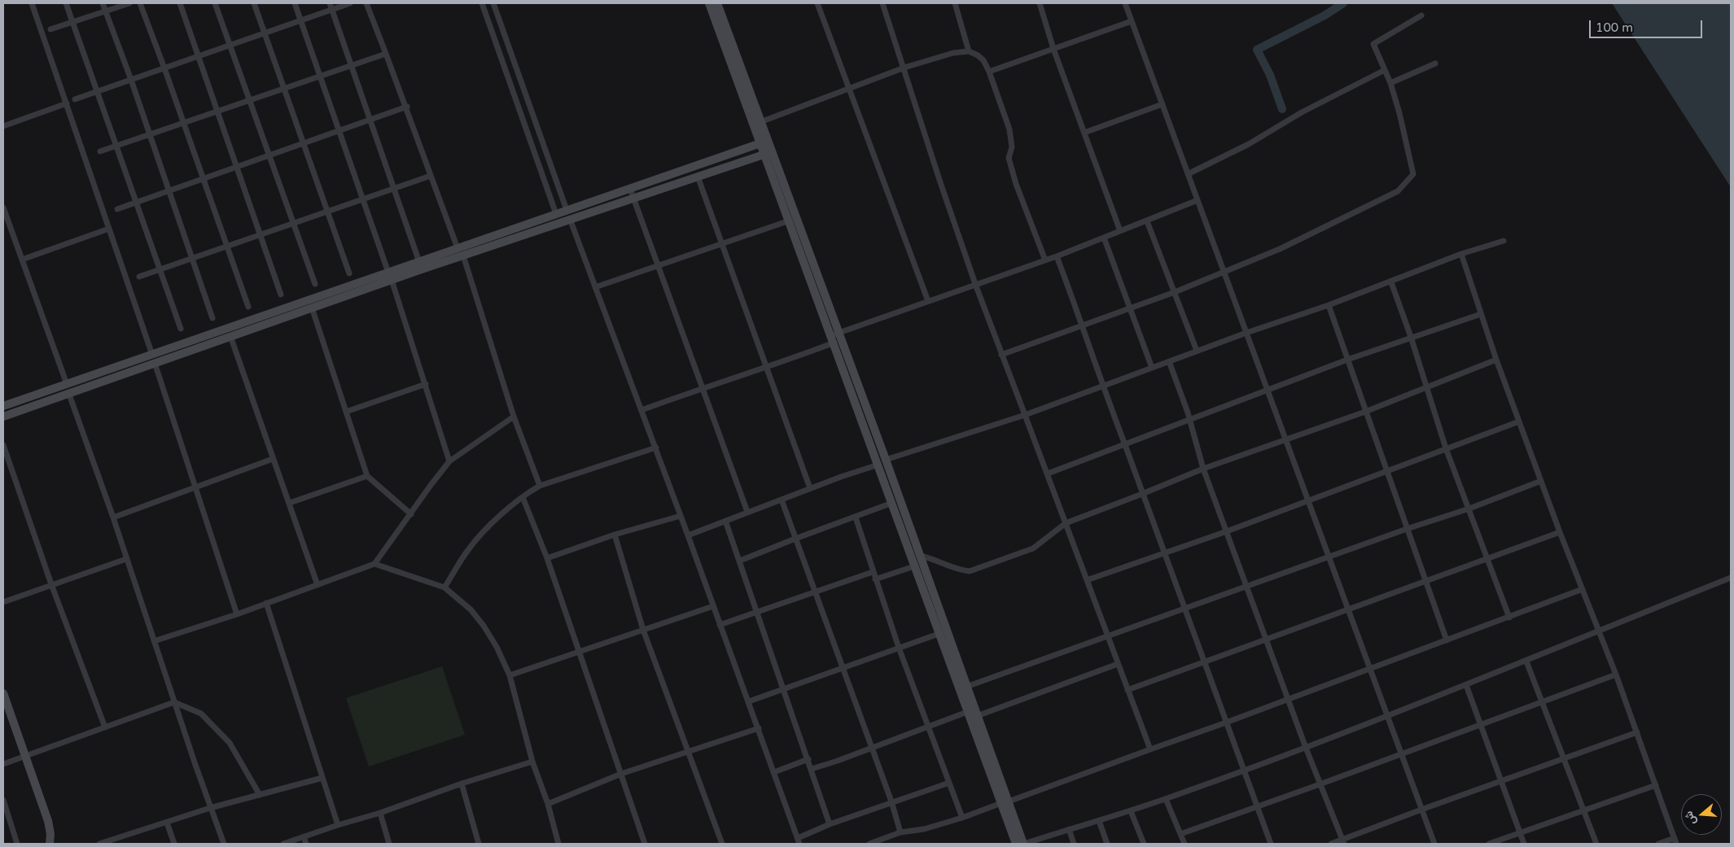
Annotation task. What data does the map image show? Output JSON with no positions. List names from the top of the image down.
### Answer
{
  "scale_bar": "100 m",
  "north": "left"
}
